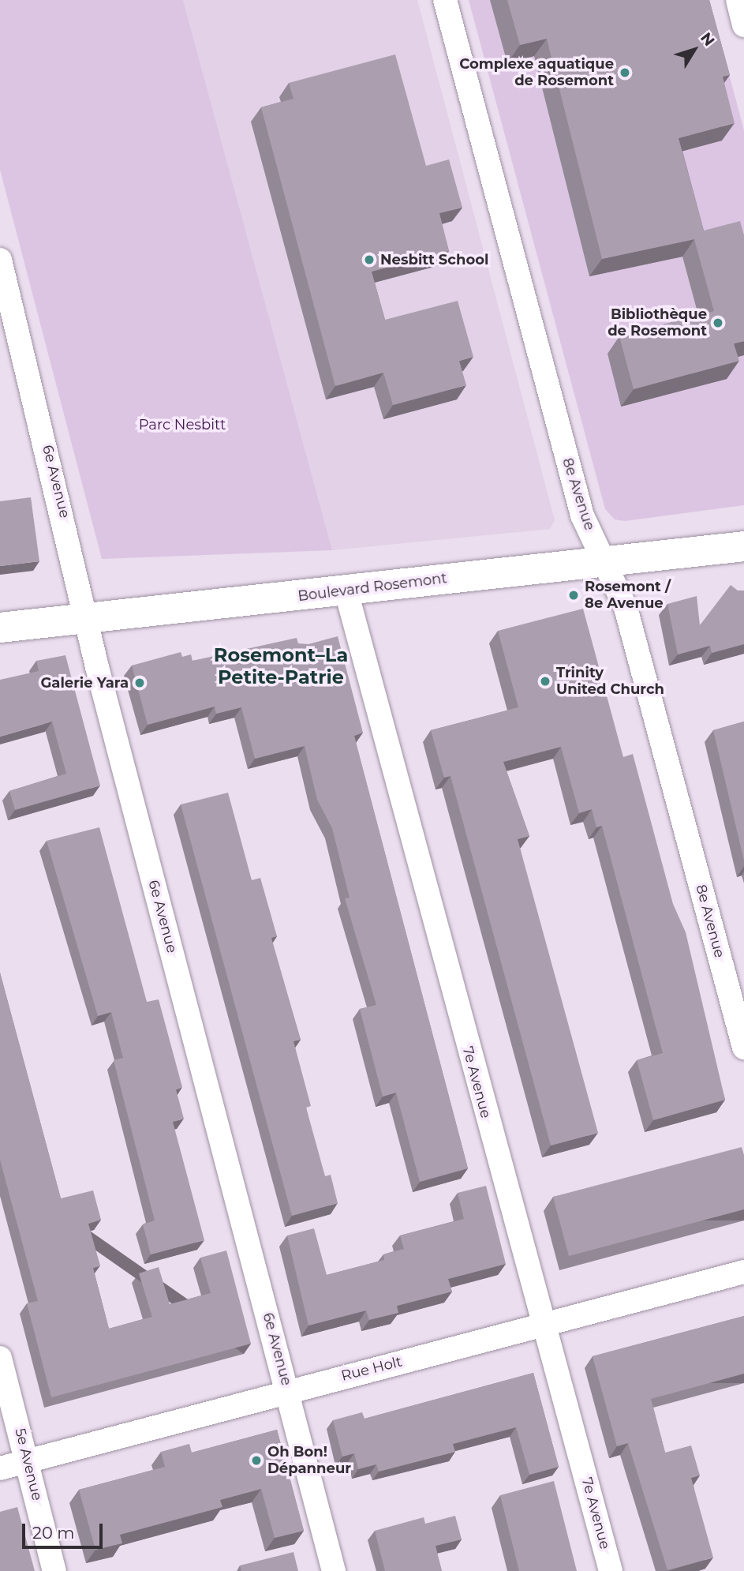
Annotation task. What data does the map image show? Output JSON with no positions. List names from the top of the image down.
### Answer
{
  "streets": {
    "main road": ["Boulevard Rosemont"],
    "street": [
      "6e Avenue",
      "8e Avenue",
      "7e Avenue",
      "Rue Holt",
      "5e Avenue"
    ]
  },
  "crossings": [
    ["6e Avenue", "Boulevard Rosemont"],
    ["6e Avenue", "Rue Holt"],
    ["8e Avenue", "Boulevard Rosemont"],
    ["Boulevard Rosemont", "7e Avenue"],
    ["7e Avenue", "Rue Holt"],
    ["Rue Holt", "5e Avenue"]
  ],
  "districts": ["Rosemont–La Petite-Patrie"],
  "parks": ["Parc Nesbitt"],
  "places": [
    "Complexe aquatique de Rosemont",
    "Nesbitt School",
    "Bibliothèque de Rosemont",
    "Rosemont / 8e Avenue",
    "Trinity United Church",
    "Galerie Yara",
    "Oh Bon! Dépanneur"
  ],
  "scale_bar": "20 m",
  "north": "top right"
}
